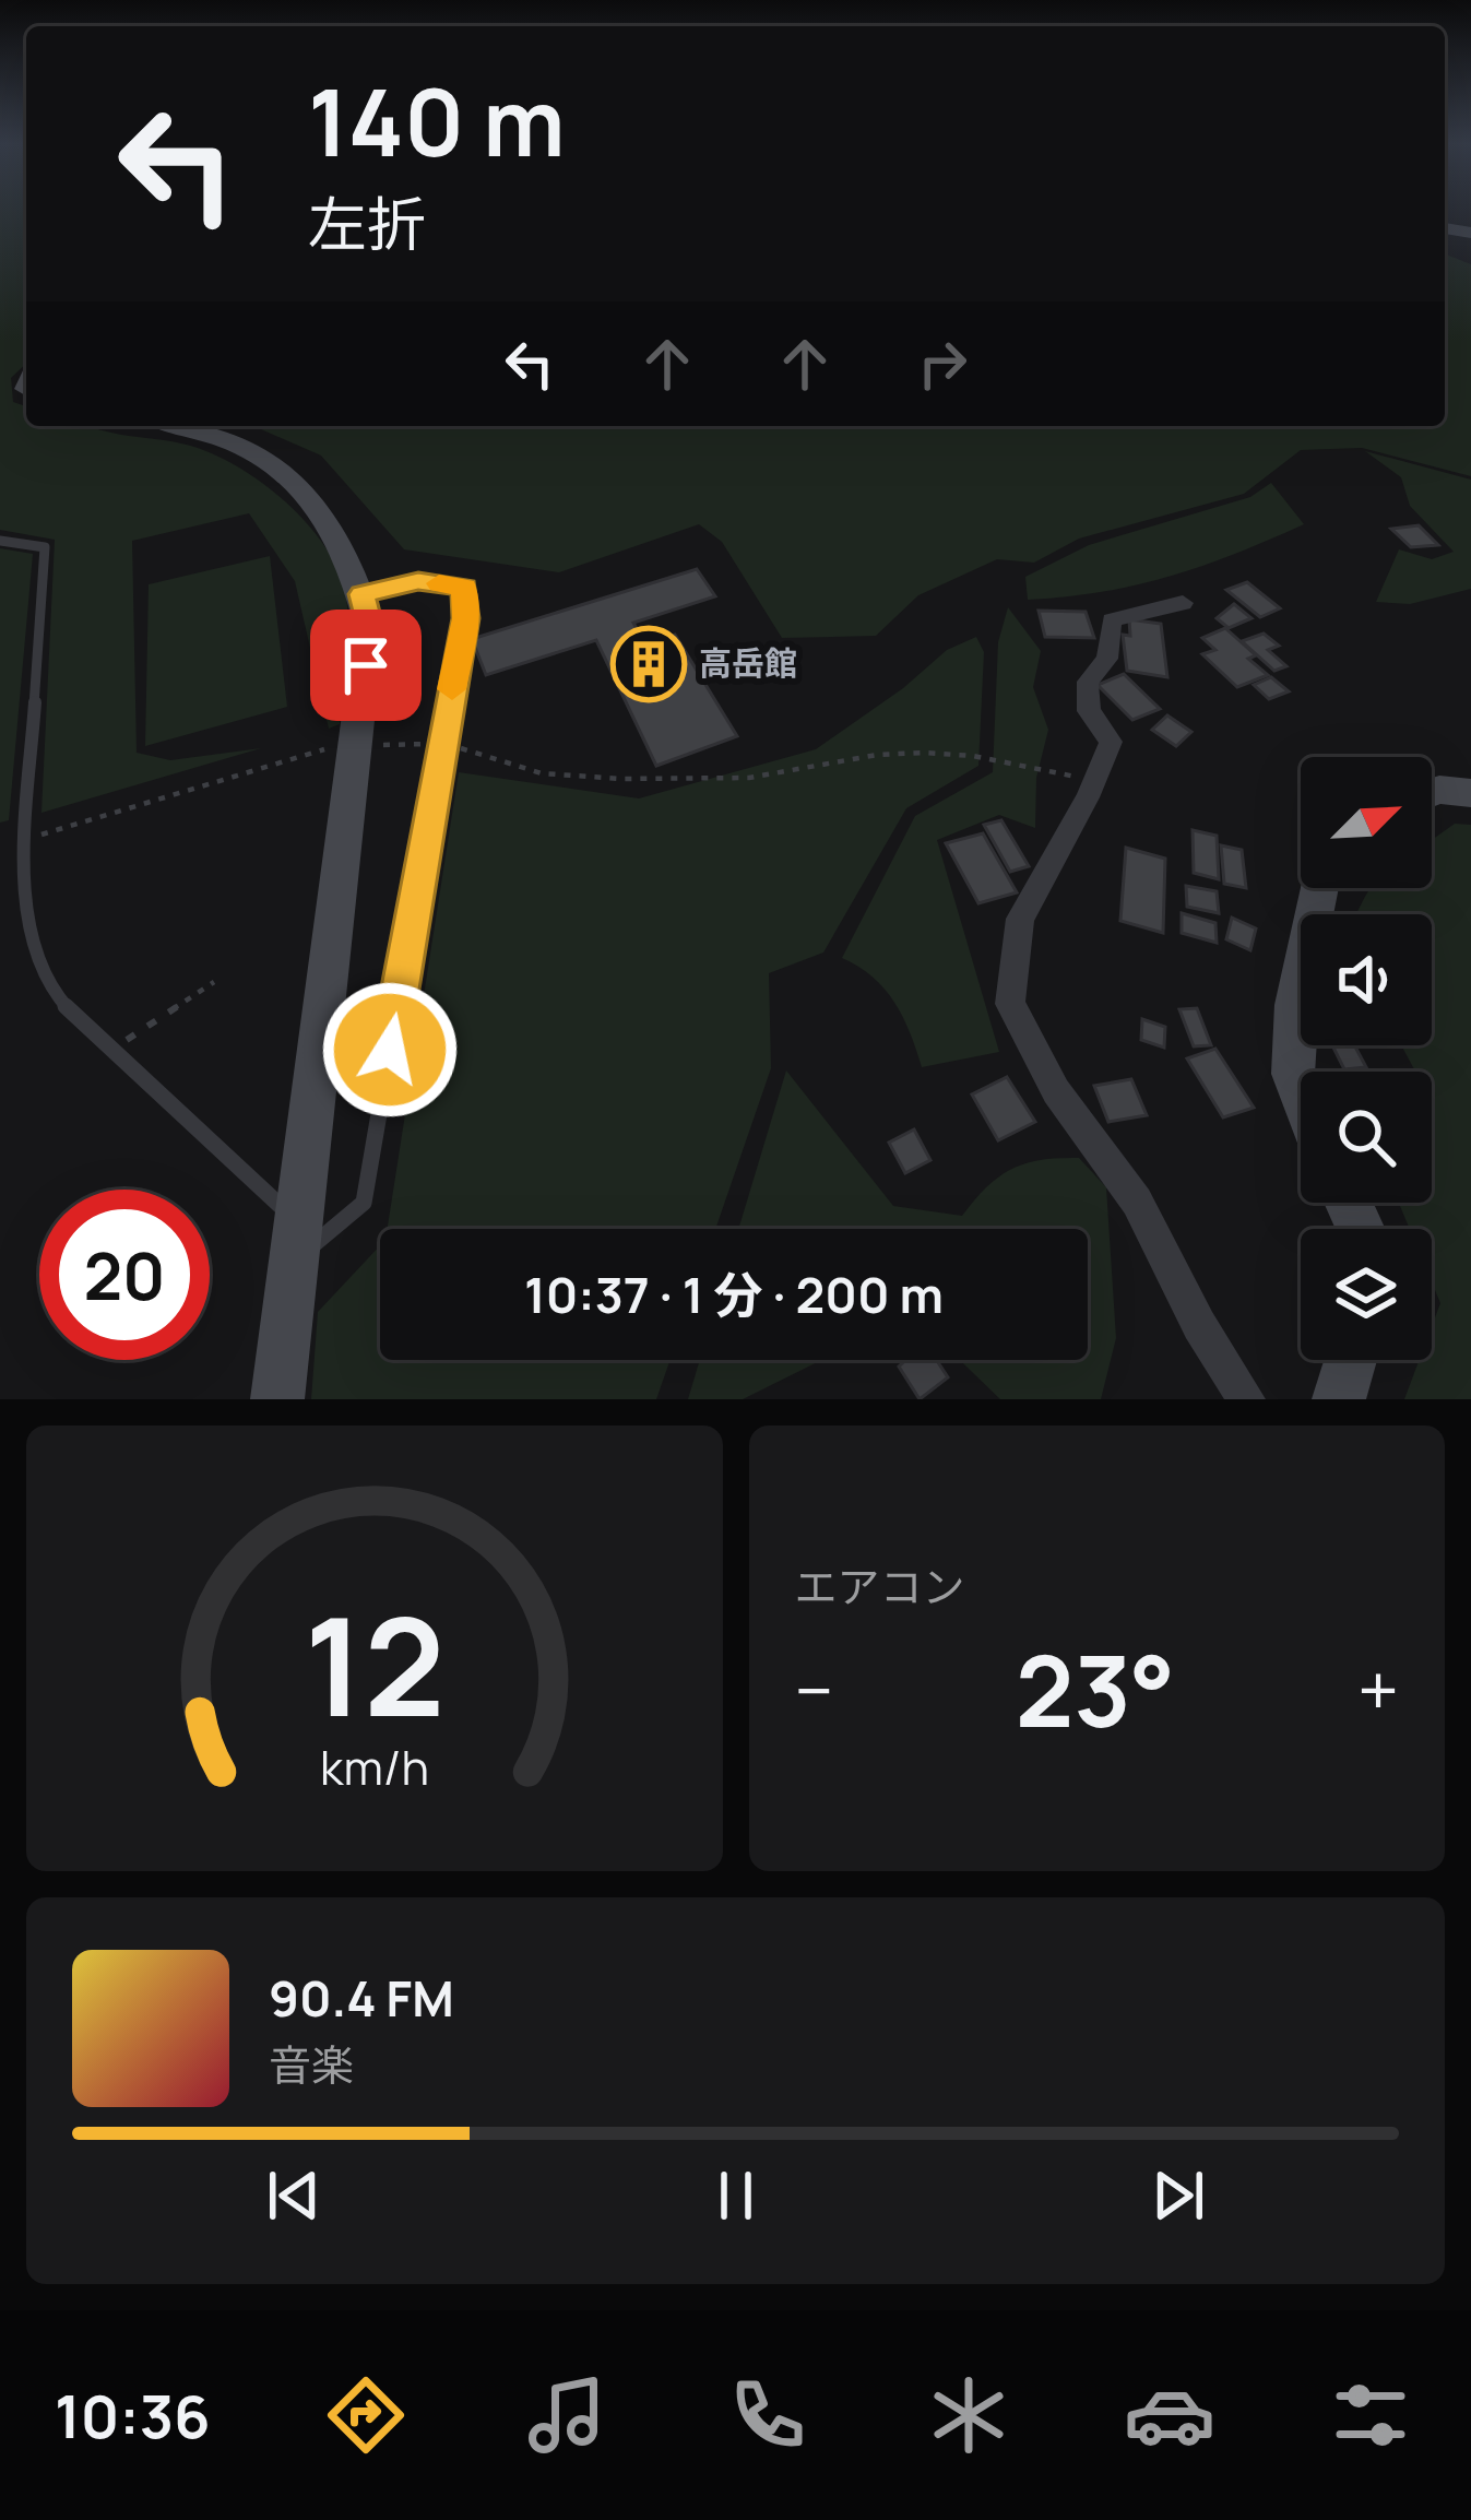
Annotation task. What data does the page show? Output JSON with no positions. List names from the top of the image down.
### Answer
{
  "places": {
    "building": ["高岳館"]
  },
  "north": "top right",
  "page": {
    "turn": ["140 m", "左折"],
    "limit": "20",
    "trip": "10:37 · 1 分 · 200 m",
    "tile": "エアコン",
    "heat": ["−", "23°", "+"],
    "song": ["90.4 FM", "音楽"],
    "tabs": "10:36",
    "gauge": ["12", "km/h"]
  }
}
